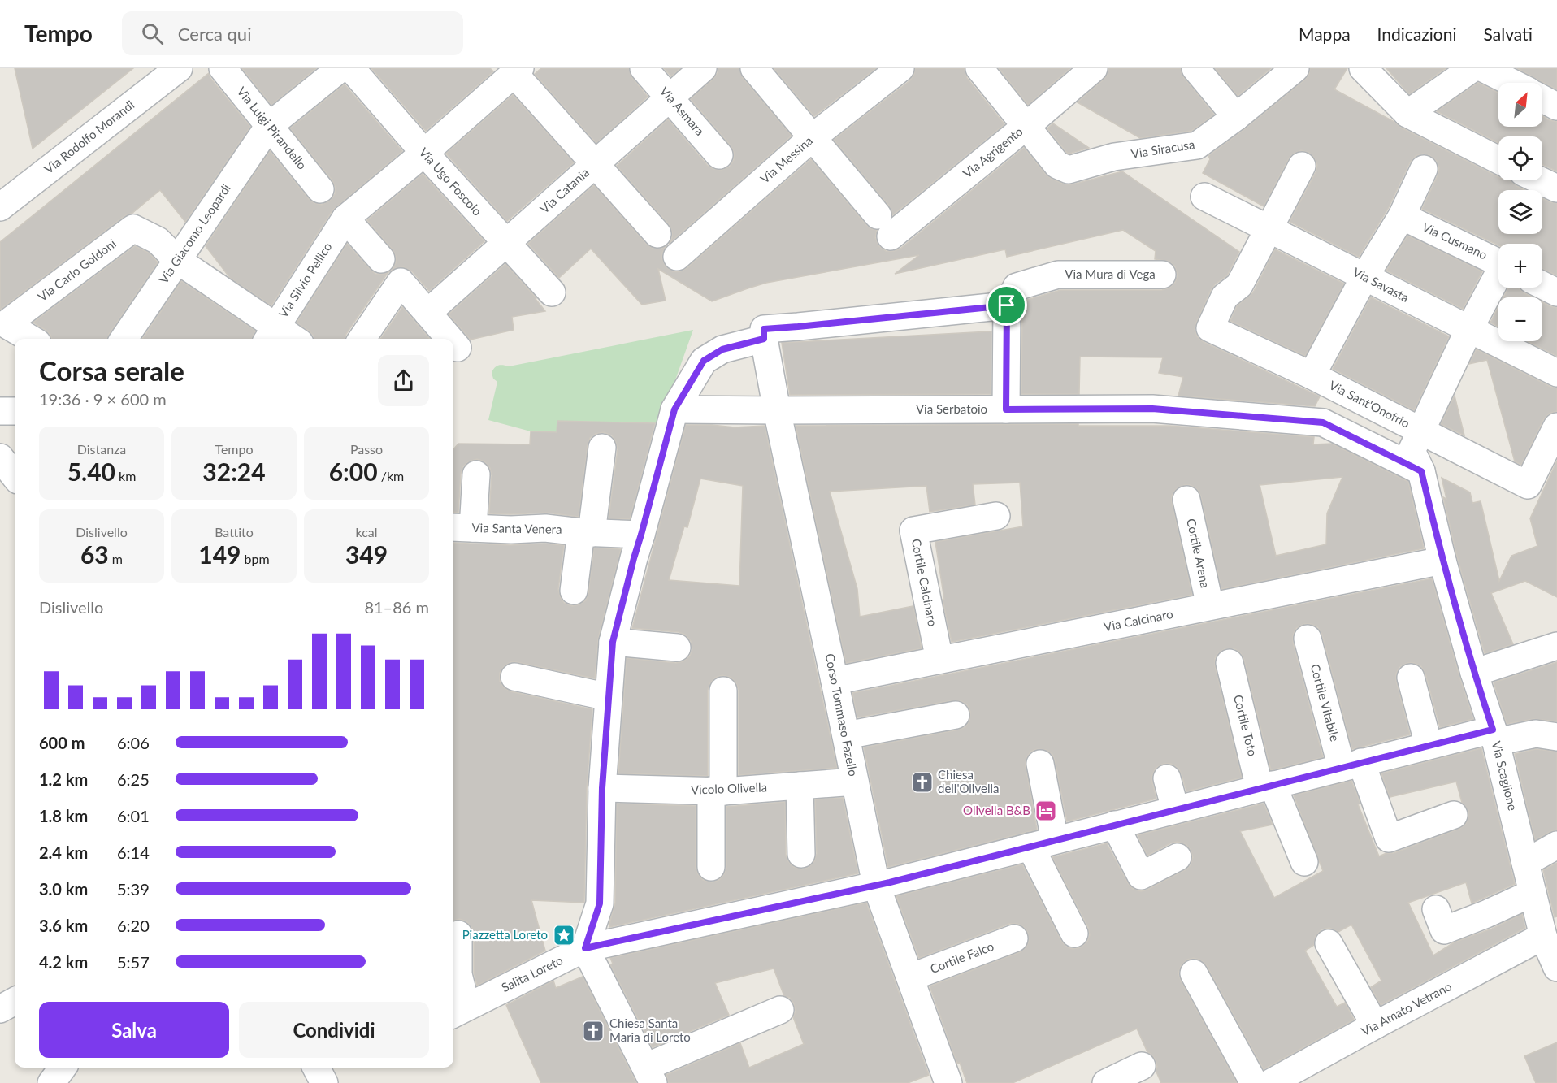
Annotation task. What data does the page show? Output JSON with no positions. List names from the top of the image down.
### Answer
{
  "streets": {
    "street": [
      "Via Asmara",
      "Via Luigi Pirandello",
      "Via Rodolfo Morandi",
      "Via Siracusa",
      "Via Agrigento",
      "Via Messina",
      "Via Ugo Foscolo",
      "Via Catania",
      "Via Giacomo Leopardi",
      "Via Cusmano",
      "Via Carlo Goldoni",
      "Via Mura di Vega",
      "Via Silvio Pellico",
      "Via Savasta",
      "Via Sant'Onofrio",
      "Via Serbatoio",
      "Via Santa Venera",
      "Cortile Arena",
      "Cortile Calcinaro",
      "Via Calcinaro",
      "Cortile Vitabile",
      "Corso Tommaso Fazello",
      "Cortile Toto",
      "Via Scaglione",
      "Vicolo Olivella",
      "Cortile Falco",
      "Salita Loreto",
      "Via Amato Vetrano"
    ]
  },
  "crossings": [
    ["Via Asmara", "Via Catania"],
    ["Via Luigi Pirandello", "Via Giacomo Leopardi"],
    ["Via Siracusa", "Via Agrigento"],
    ["Via Agrigento", "Via Messina"],
    ["Via Ugo Foscolo", "Via Catania"],
    ["Via Ugo Foscolo", "Via Silvio Pellico"],
    ["Via Giacomo Leopardi", "Via Carlo Goldoni"],
    ["Via Savasta", "Via Sant'Onofrio"],
    ["Via Savasta", "Via Scaglione"],
    ["Via Sant'Onofrio", "Via Scaglione"],
    ["Via Serbatoio", "Corso Tommaso Fazello"],
    ["Via Serbatoio", "Via Scaglione"],
    ["Cortile Arena", "Via Calcinaro"],
    ["Cortile Calcinaro", "Via Calcinaro"],
    ["Via Calcinaro", "Corso Tommaso Fazello"],
    ["Via Calcinaro", "Via Scaglione"],
    ["Cortile Vitabile", "Salita Loreto"],
    ["Corso Tommaso Fazello", "Vicolo Olivella"],
    ["Corso Tommaso Fazello", "Cortile Falco"],
    ["Corso Tommaso Fazello", "Salita Loreto"],
    ["Cortile Toto", "Salita Loreto"],
    ["Via Scaglione", "Salita Loreto"],
    ["Via Scaglione", "Via Amato Vetrano"]
  ],
  "places": {
    "church": ["Chiesa dell'Olivella", "Chiesa Santa Maria di Loreto"],
    "hotel": ["Olivella B&B"],
    "place": ["Piazzetta Loreto"]
  },
  "north": "top right",
  "page": {
    "header": "Tempo",
    "search": "Cerca qui",
    "nav": ["Mappa", "Indicazioni", "Salvati"],
    "map_buttons": ["+", "−"],
    "heading": ["Corsa serale", "19:36 · 9 × 600 m"],
    "stats": [
      ["Distanza", "5.40 km"],
      ["Tempo", "32:24"],
      ["Passo", "6:00 /km"],
      ["Dislivello", "63 m"],
      ["Battito", "149 bpm"],
      ["kcal", "349"]
    ],
    "chart": ["Dislivello", "81–86 m"],
    "list": [
      {
        "name": "600 m",
        "note": "6:06"
      },
      {
        "name": "1.2 km",
        "note": "6:25"
      },
      {
        "name": "1.8 km",
        "note": "6:01"
      },
      {
        "name": "2.4 km",
        "note": "6:14"
      },
      {
        "name": "3.0 km",
        "note": "5:39"
      },
      {
        "name": "3.6 km",
        "note": "6:20"
      },
      {
        "name": "4.2 km",
        "note": "5:57"
      }
    ],
    "buttons": ["Salva", "Condividi"]
  }
}
